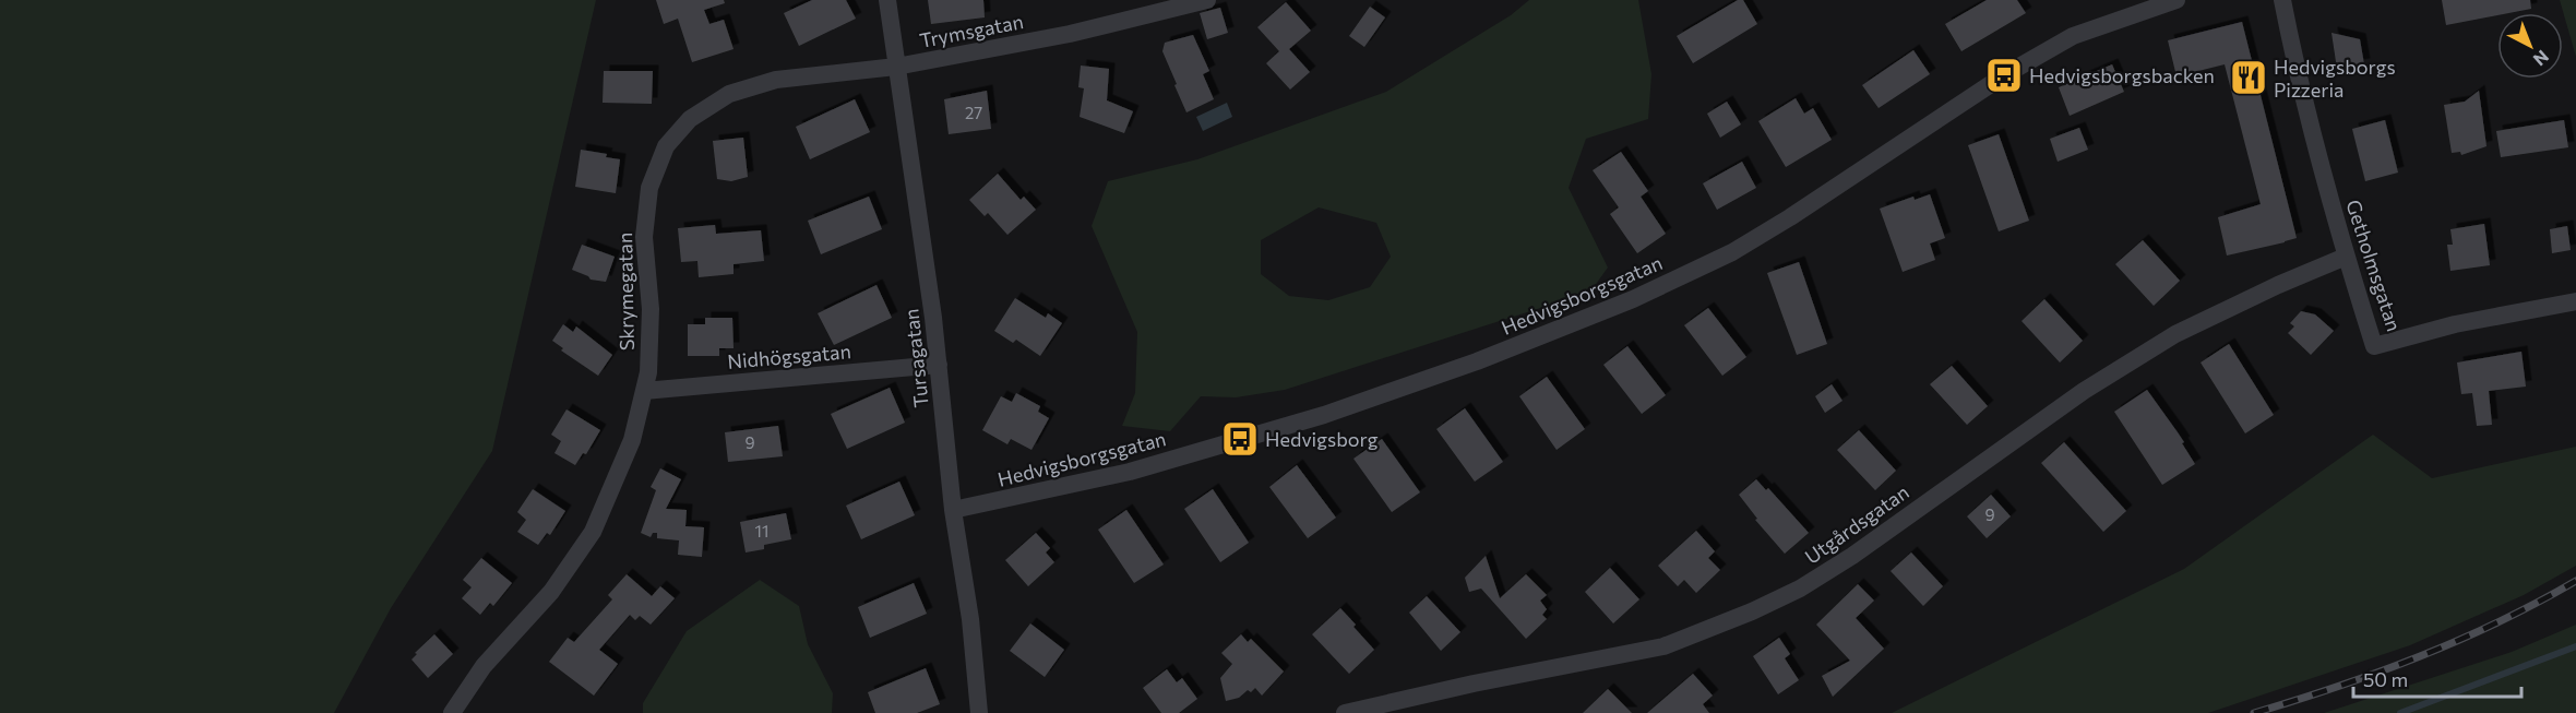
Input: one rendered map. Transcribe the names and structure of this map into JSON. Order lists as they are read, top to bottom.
{
  "streets": {
    "street": [
      "Trymsgatan",
      "Getholmsgatan",
      "Skrymegatan",
      "Hedvigsborgsgatan",
      "Nidhögsgatan",
      "Tursagatan",
      "Utgårdsgatan"
    ]
  },
  "crossings": [
    ["Trymsgatan", "Skrymegatan"],
    ["Trymsgatan", "Tursagatan"],
    ["Getholmsgatan", "Utgårdsgatan"],
    ["Skrymegatan", "Nidhögsgatan"],
    ["Skrymegatan", "Tursagatan"],
    ["Hedvigsborgsgatan", "Tursagatan"],
    ["Nidhögsgatan", "Tursagatan"]
  ],
  "places": {
    "bus stop": ["Hedvigsborgsbacken", "Hedvigsborg"],
    "restaurant": ["Hedvigsborgs Pizzeria"]
  },
  "house_numbers": [
    "27",
    "9",
    "9",
    "11"
  ],
  "scale_bar": "50 m",
  "north": "bottom right"
}
